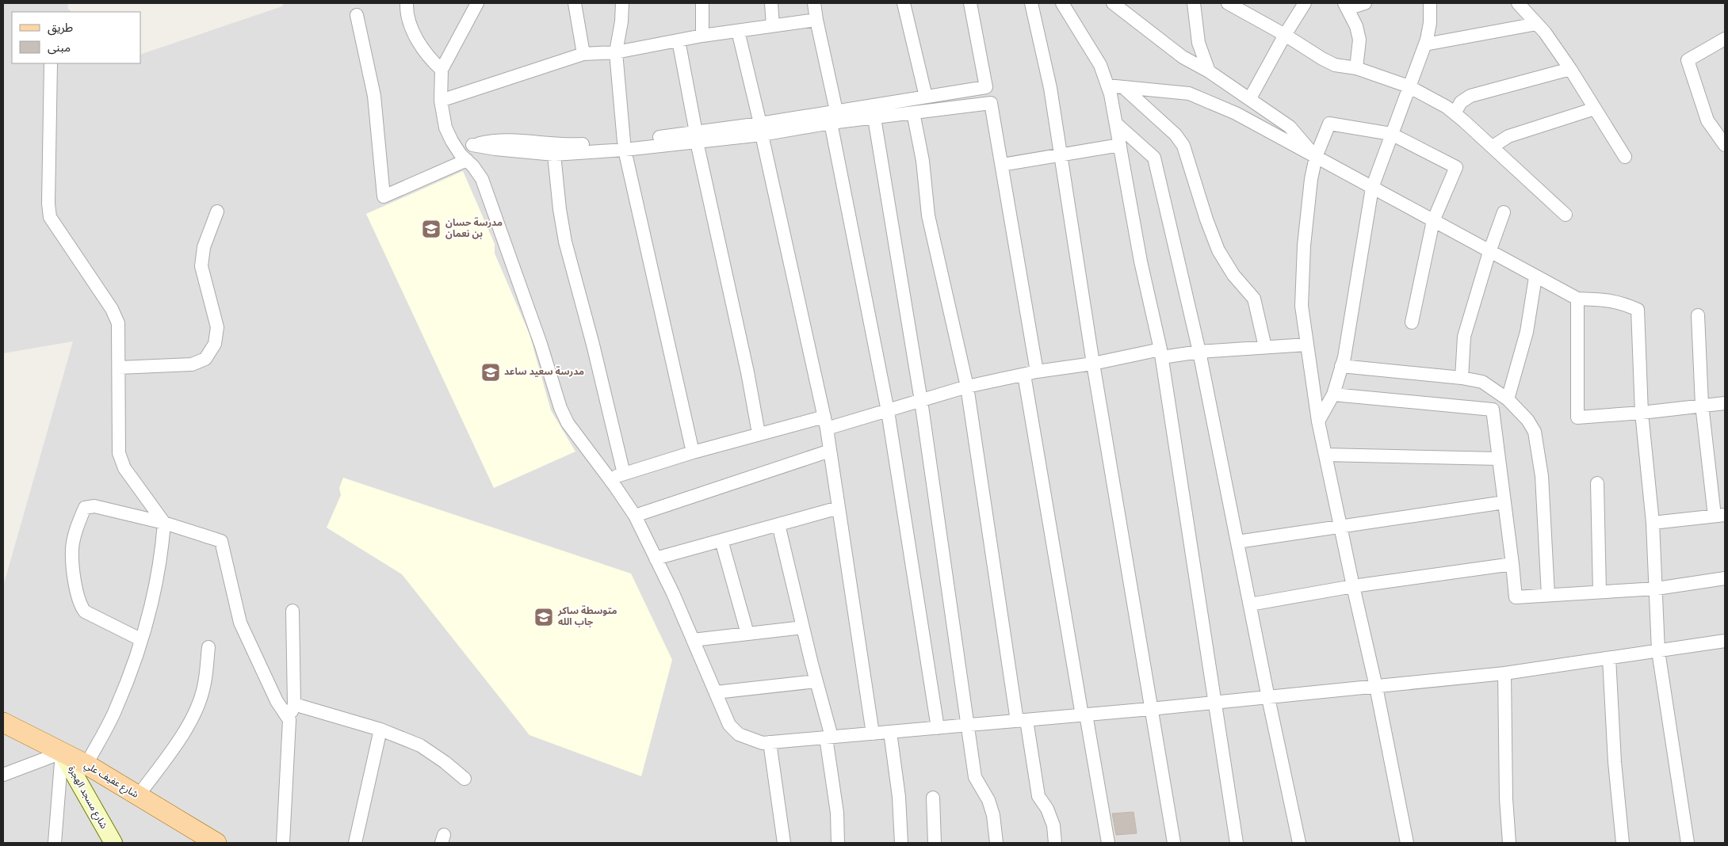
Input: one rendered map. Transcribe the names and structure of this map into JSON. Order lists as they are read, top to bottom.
{
  "streets": {
    "main road": ["شارع عفيف علي"],
    "street": ["شارع مسجد الهجرة"]
  },
  "crossings": [
    ["شارع عفيف علي", "شارع مسجد الهجرة"]
  ],
  "places": {
    "school or university": ["مدرسة حسان بن نعمان", "مدرسة سعيد ساعد", "متوسطة ساكر جاب الله"]
  },
  "legend": ["طريق", "مبنى"]
}
